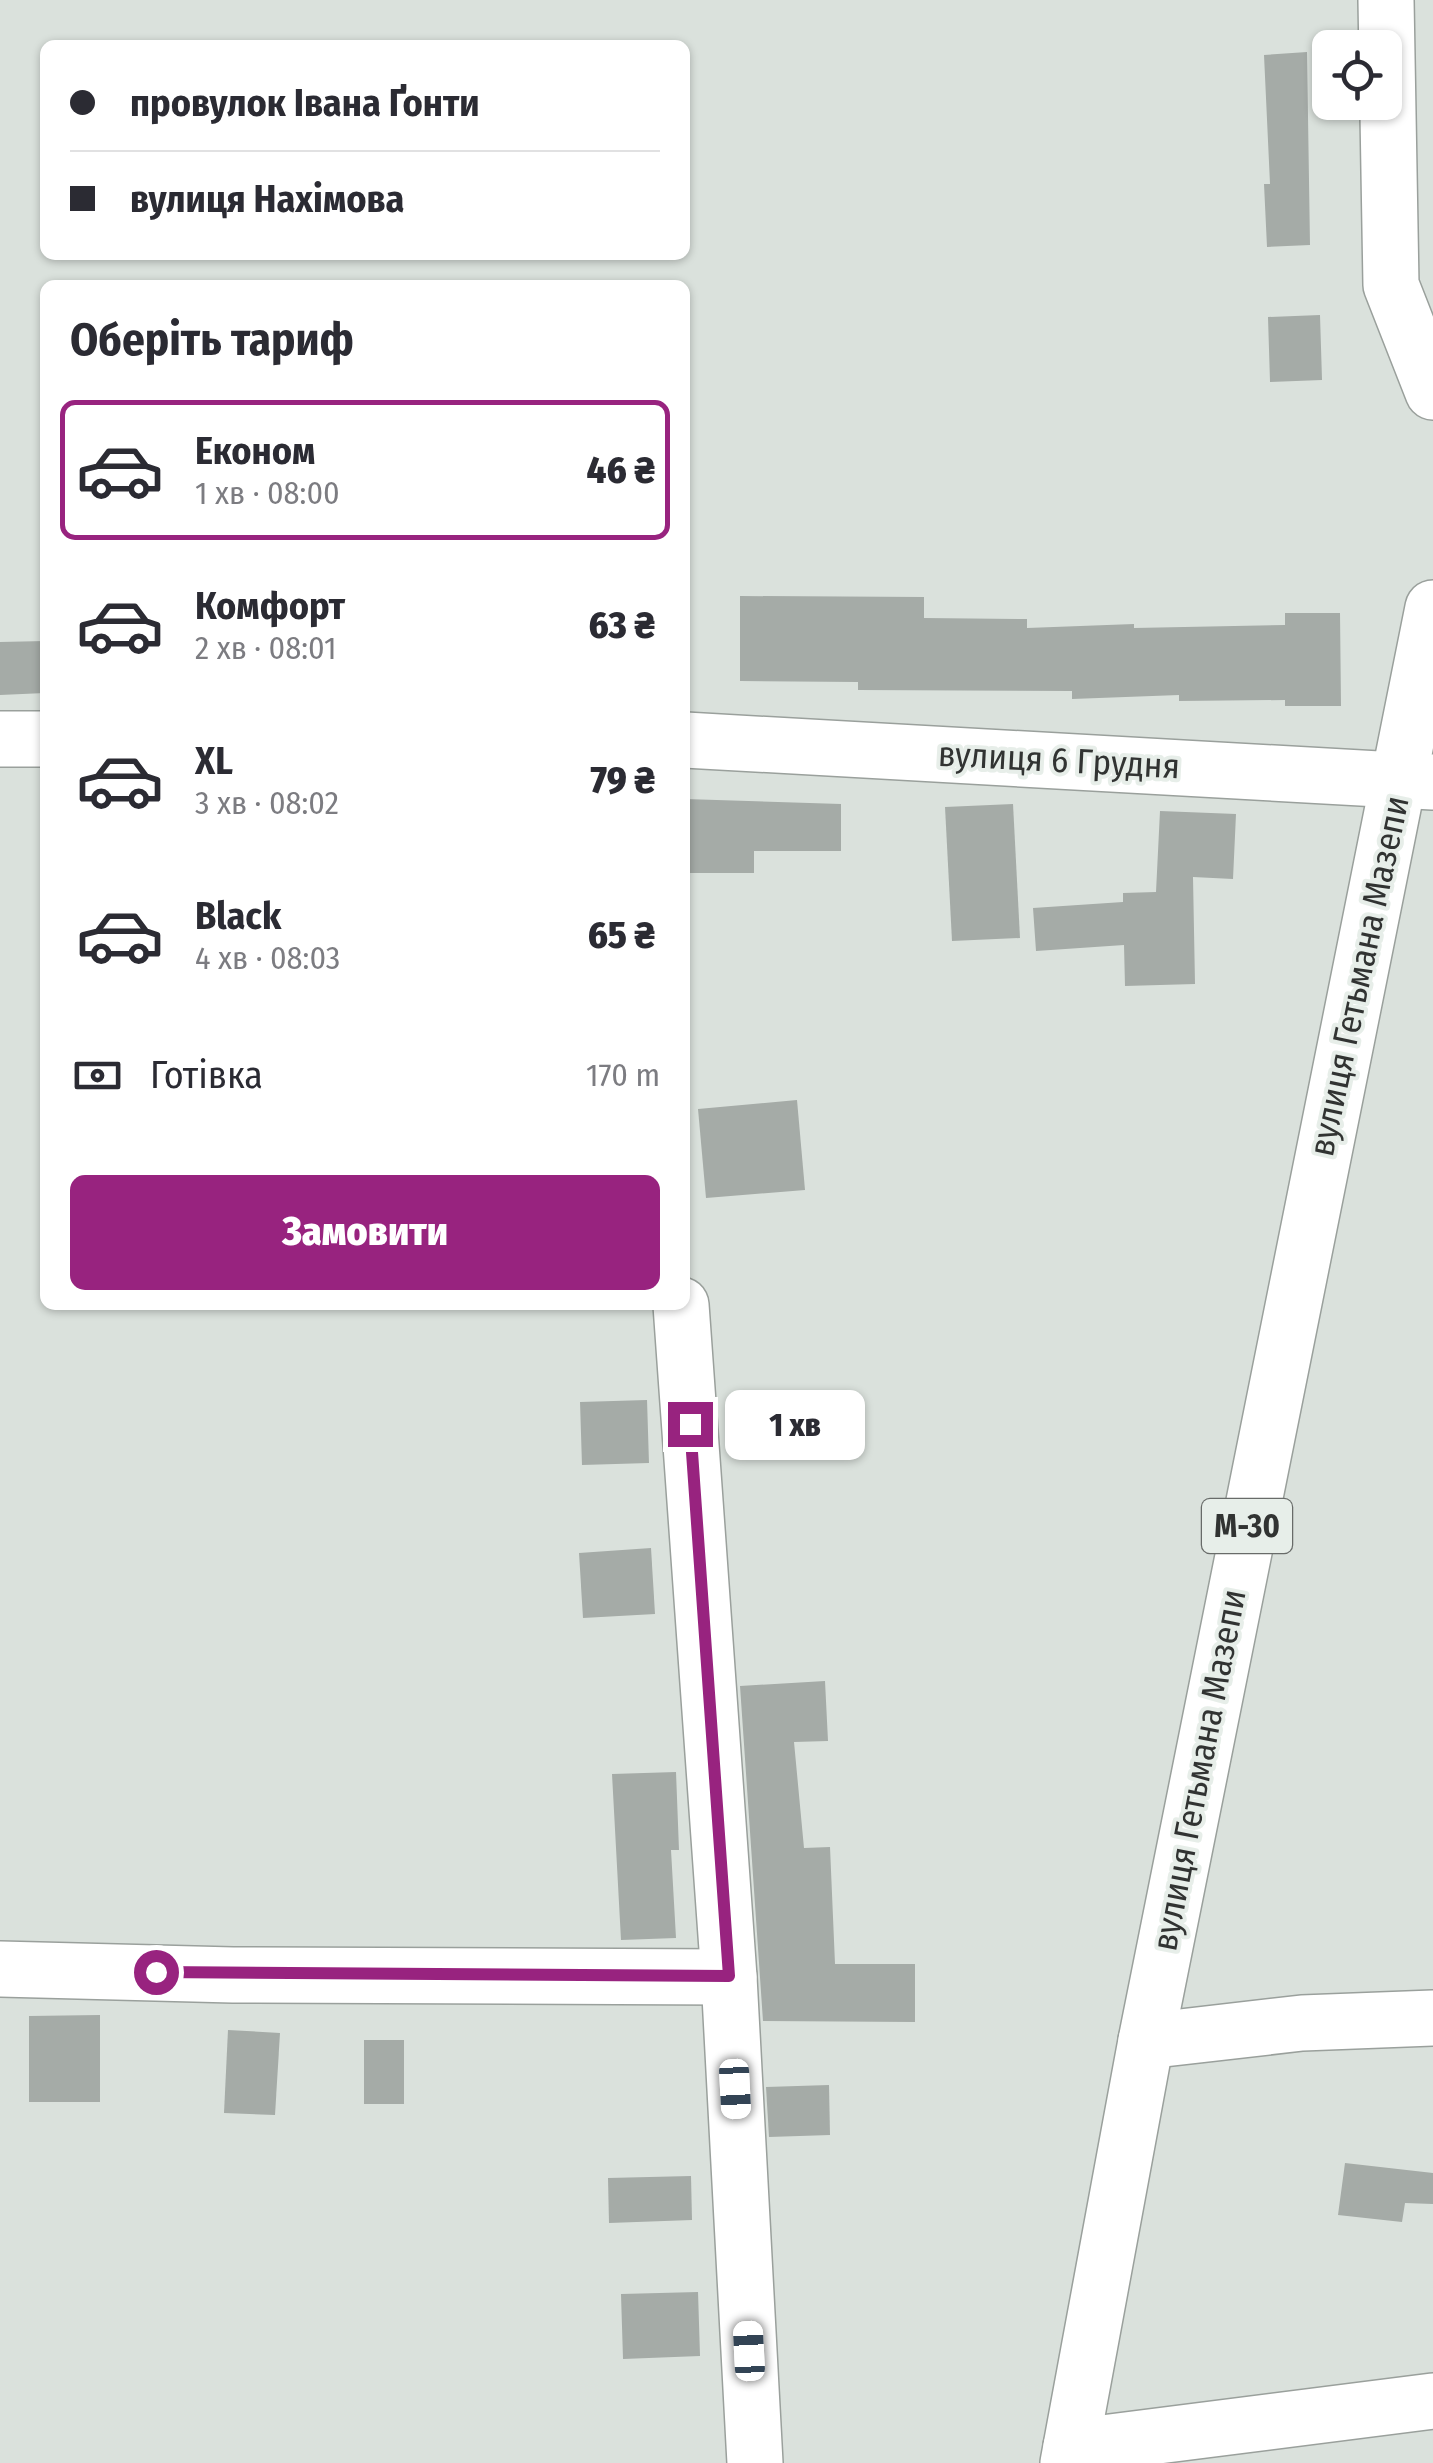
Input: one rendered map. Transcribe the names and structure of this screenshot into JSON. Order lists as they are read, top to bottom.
{
  "streets": {
    "main road": ["вулиця 6 Грудня", "вулиця Гетьмана Мазепи", "М-30"]
  },
  "crossings": [
    ["вулиця 6 Грудня", "вулиця Гетьмана Мазепи"]
  ],
  "page": {
    "banner": ["провулок Івана Ґонти", "вулиця Нахімова"],
    "heading": "Оберіть тариф",
    "list": [
      {
        "name": "Економ",
        "note": "1 хв · 08:00",
        "value": "46 ₴"
      },
      {
        "name": "Комфорт",
        "note": "2 хв · 08:01",
        "value": "63 ₴"
      },
      {
        "name": "XL",
        "note": "3 хв · 08:02",
        "value": "79 ₴"
      },
      {
        "name": "Black",
        "note": "4 хв · 08:03",
        "value": "65 ₴"
      }
    ],
    "pay": ["Готівка", "170 m"],
    "buttons": "Замовити",
    "bubble": "1 хв"
  }
}
